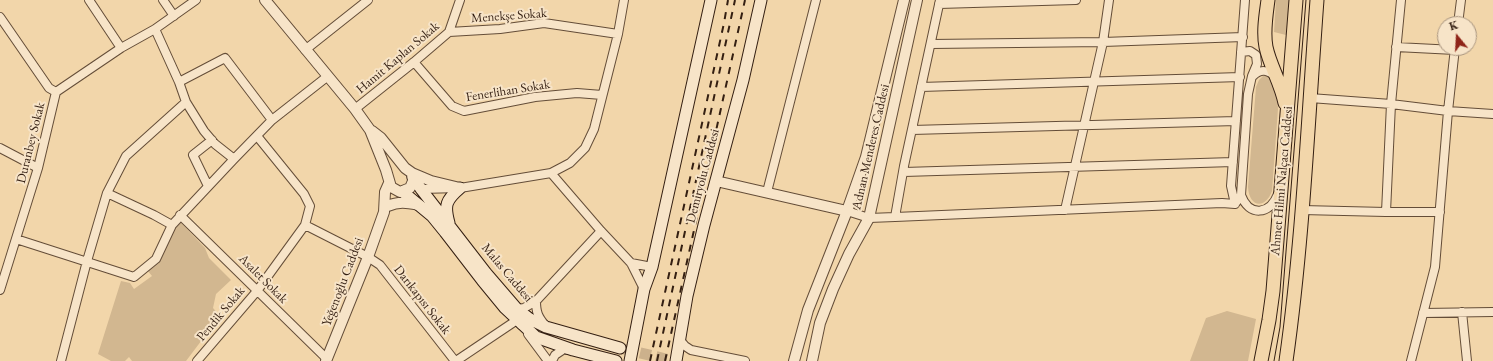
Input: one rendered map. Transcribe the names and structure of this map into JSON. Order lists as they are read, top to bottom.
{
  "streets": {
    "main road": ["Demiryolu Caddesi", "Ahmet Hilmi Nalçacı Caddesi", "Malas Caddesi"],
    "street": [
      "Menekşe Sokak",
      "Hamit Kaplan Sokak",
      "Fenerlihan Sokak",
      "Duranbey Sokak",
      "Adnan Menderes Caddesi",
      "Asalet Sokak",
      "Yeğenoğlu Caddesi",
      "Darıkapısı Sokak",
      "Pendik Sokak"
    ]
  },
  "crossings": [
    ["Menekşe Sokak", "Hamit Kaplan Sokak"],
    ["Hamit Kaplan Sokak", "Fenerlihan Sokak"],
    ["Asalet Sokak", "Yeğenoğlu Caddesi"],
    ["Asalet Sokak", "Pendik Sokak"],
    ["Yeğenoğlu Caddesi", "Darıkapısı Sokak"],
    ["Darıkapısı Sokak", "Pendik Sokak"]
  ],
  "north": "top"
}
